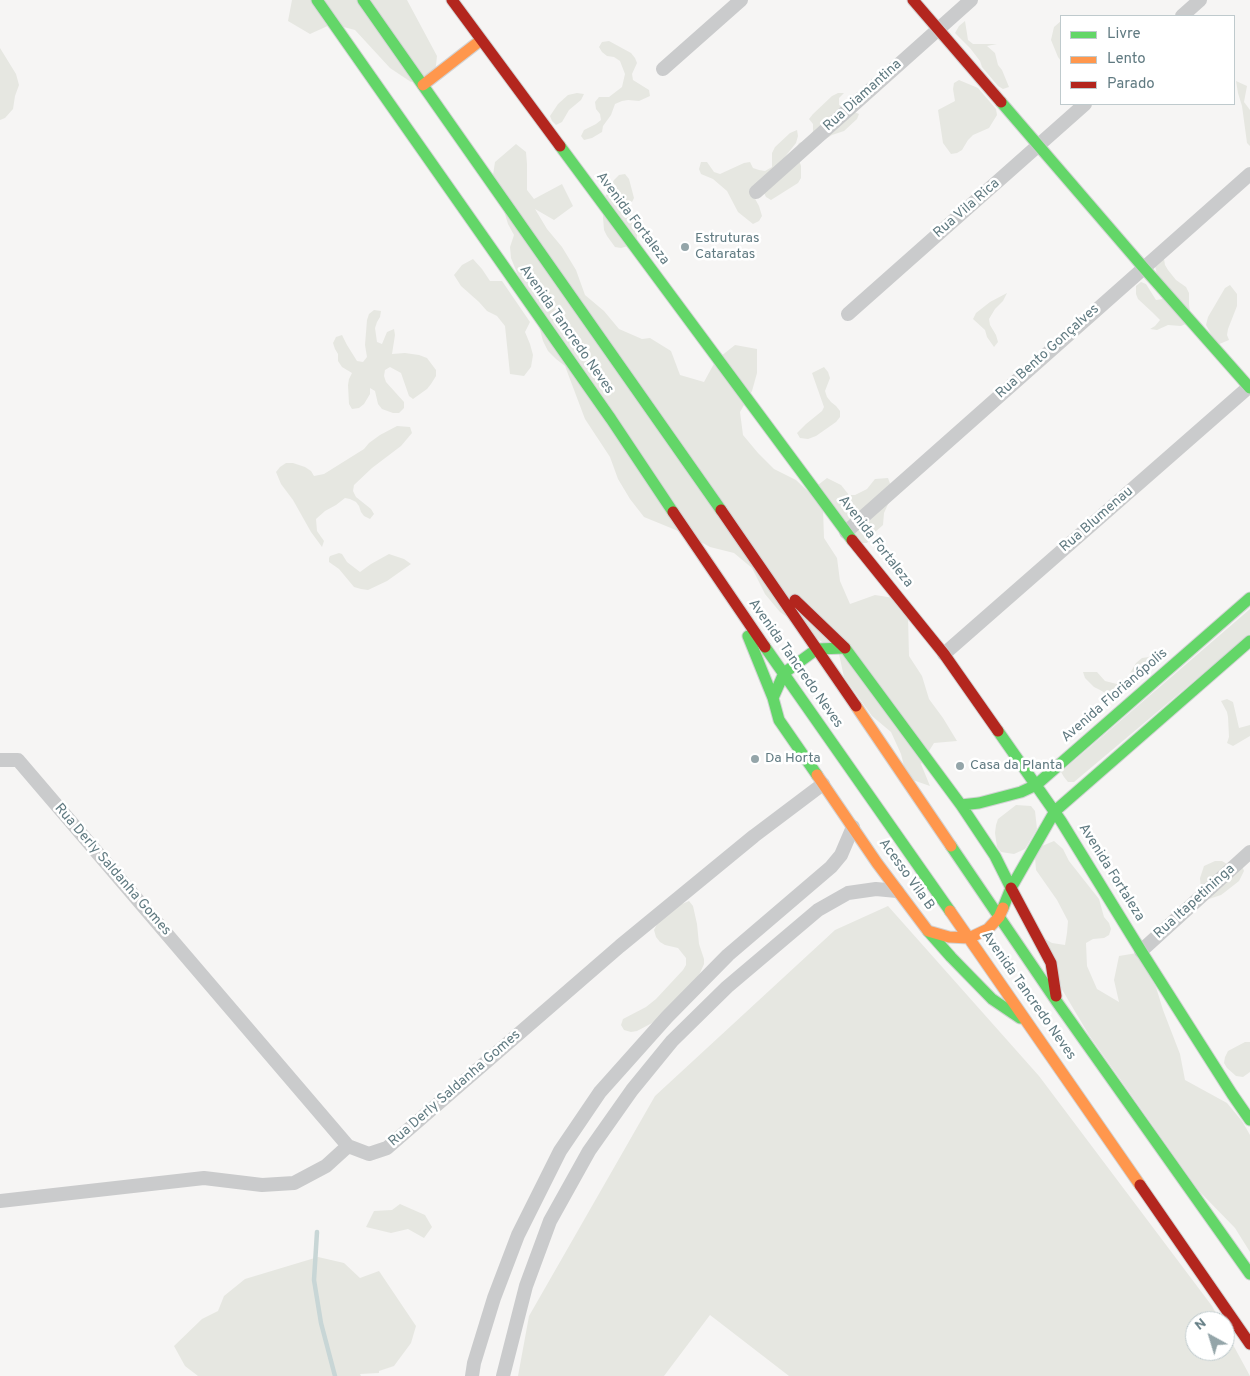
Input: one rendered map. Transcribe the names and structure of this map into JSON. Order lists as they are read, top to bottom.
{
  "streets": {
    "main road": [
      "Avenida Fortaleza",
      "Avenida Tancredo Neves",
      "Avenida Florianópolis",
      "Acesso Vila B"
    ],
    "street": [
      "Rua Diamantina",
      "Rua Vila Rica",
      "Rua Bento Gonçalves",
      "Rua Blumenau",
      "Rua Derly Saldanha Gomes",
      "Rua Itapetininga"
    ]
  },
  "crossings": [
    ["Avenida Fortaleza", "Rua Bento Gonçalves"],
    ["Avenida Fortaleza", "Rua Blumenau"],
    ["Avenida Fortaleza", "Avenida Florianópolis"],
    ["Avenida Fortaleza", "Rua Itapetininga"],
    ["Avenida Tancredo Neves", "Acesso Vila B"],
    ["Rua Derly Saldanha Gomes", "Acesso Vila B"]
  ],
  "places": ["Estruturas Cataratas", "Da Horta", "Casa da Planta"],
  "legend": ["Livre", "Lento", "Parado"],
  "north": "top left"
}
